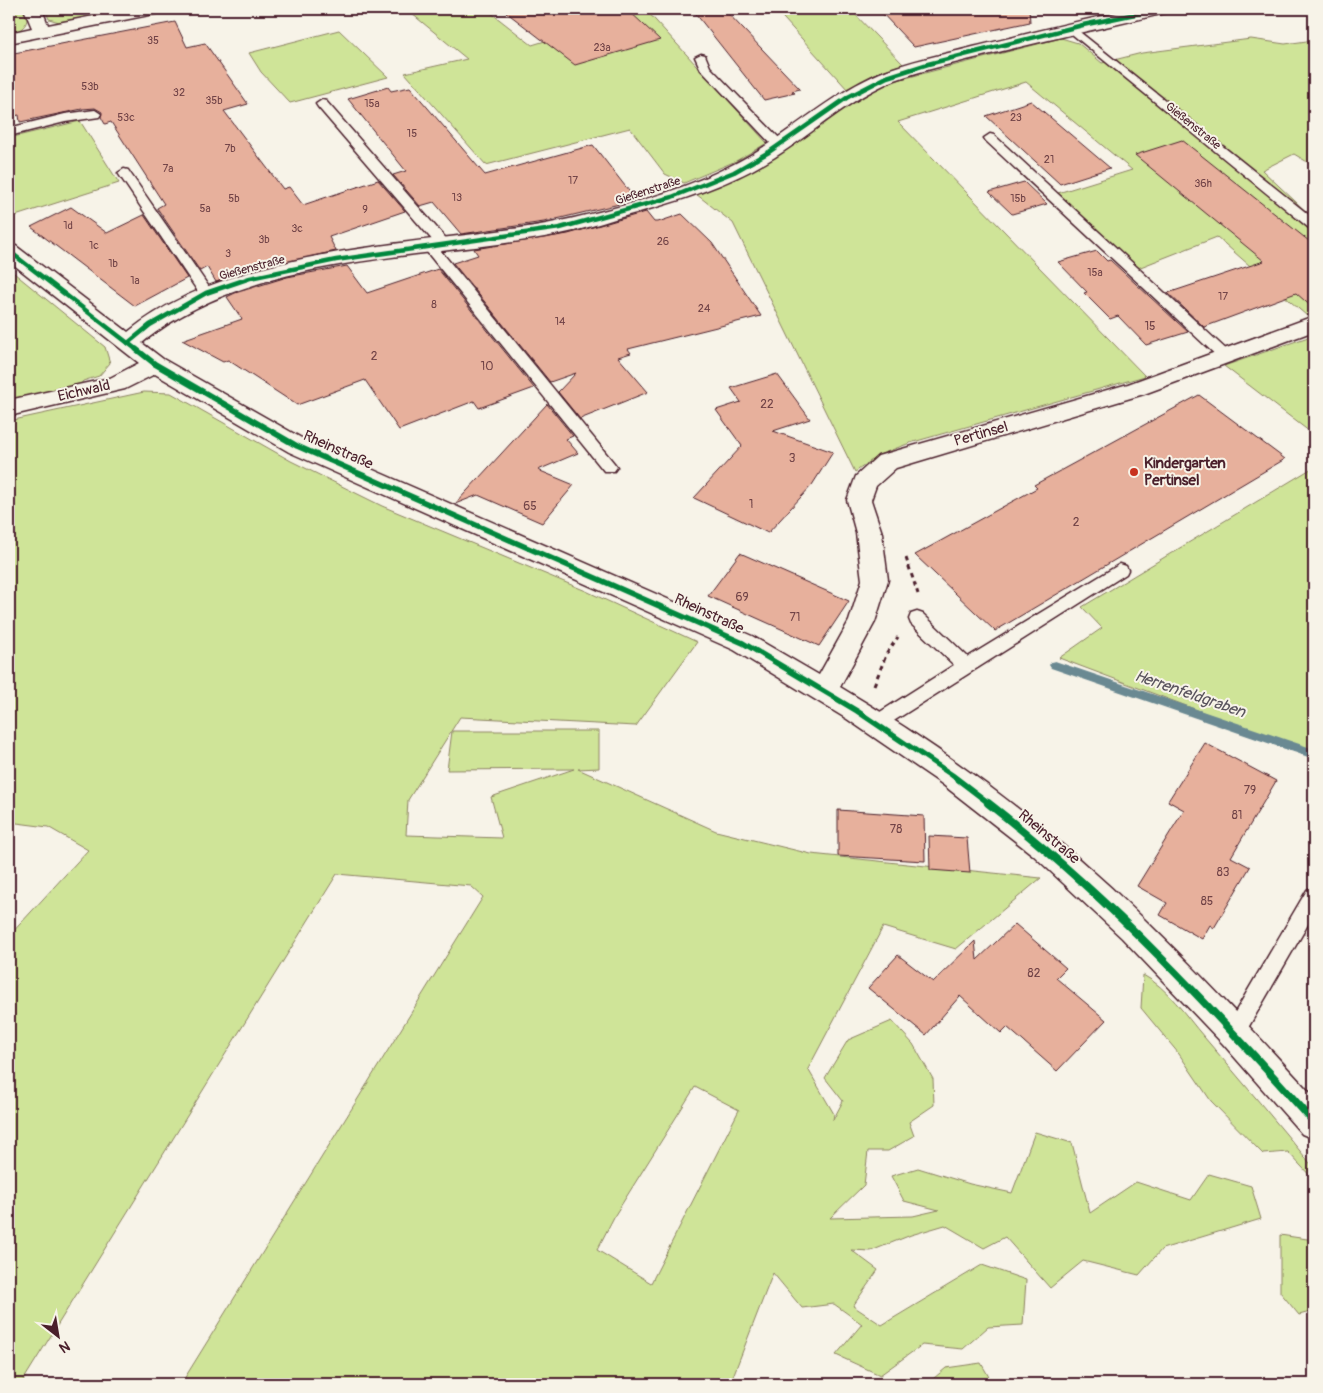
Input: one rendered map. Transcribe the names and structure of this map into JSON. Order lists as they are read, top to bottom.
{
  "streets": {
    "street": [
      "Gießenstraße",
      "Eichwald",
      "Pertinsel",
      "Rheinstraße"
    ]
  },
  "crossings": [
    ["Gießenstraße", "Rheinstraße"],
    ["Eichwald", "Rheinstraße"],
    ["Pertinsel", "Rheinstraße"]
  ],
  "water": ["Herrenfeldgraben"],
  "places": ["Kindergarten Pertinsel"],
  "house_numbers": [
    "35",
    "23a",
    "53b",
    "32",
    "35b",
    "15a",
    "53c",
    "23",
    "15",
    "7b",
    "21",
    "7a",
    "17",
    "36h",
    "13",
    "5b",
    "15b",
    "5a",
    "9",
    "1d",
    "3c",
    "3b",
    "26",
    "1c",
    "3",
    "1b",
    "15a",
    "1a",
    "17",
    "8",
    "24",
    "14",
    "15",
    "2",
    "10",
    "22",
    "3",
    "1",
    "65",
    "2",
    "69",
    "71",
    "79",
    "81",
    "78",
    "83",
    "85",
    "82"
  ],
  "north": "bottom right"
}
